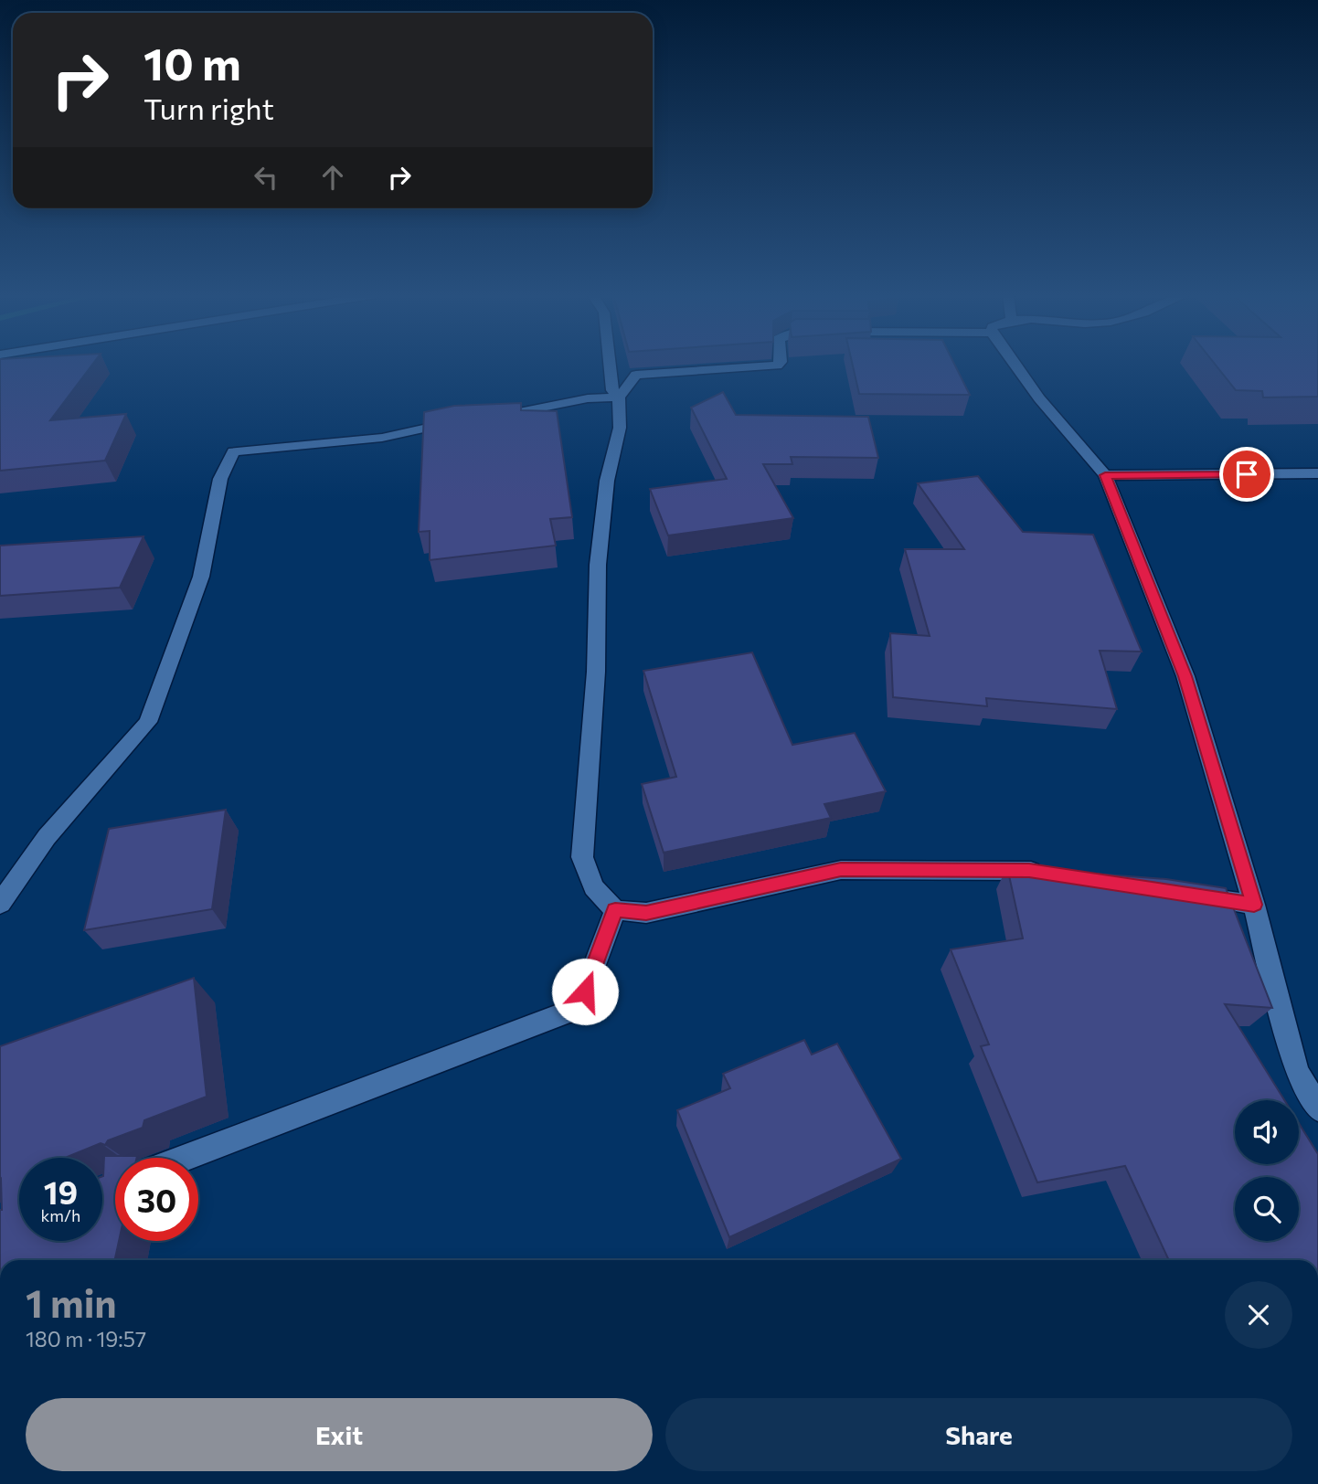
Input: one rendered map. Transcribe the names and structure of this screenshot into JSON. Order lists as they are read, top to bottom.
{
  "page": {
    "turn": ["10 m", "Turn right"],
    "speed": "19 km/h",
    "limit": "30",
    "heading": ["1 min", "180 m · 19:57"],
    "buttons": ["Exit", "Share"]
  }
}
